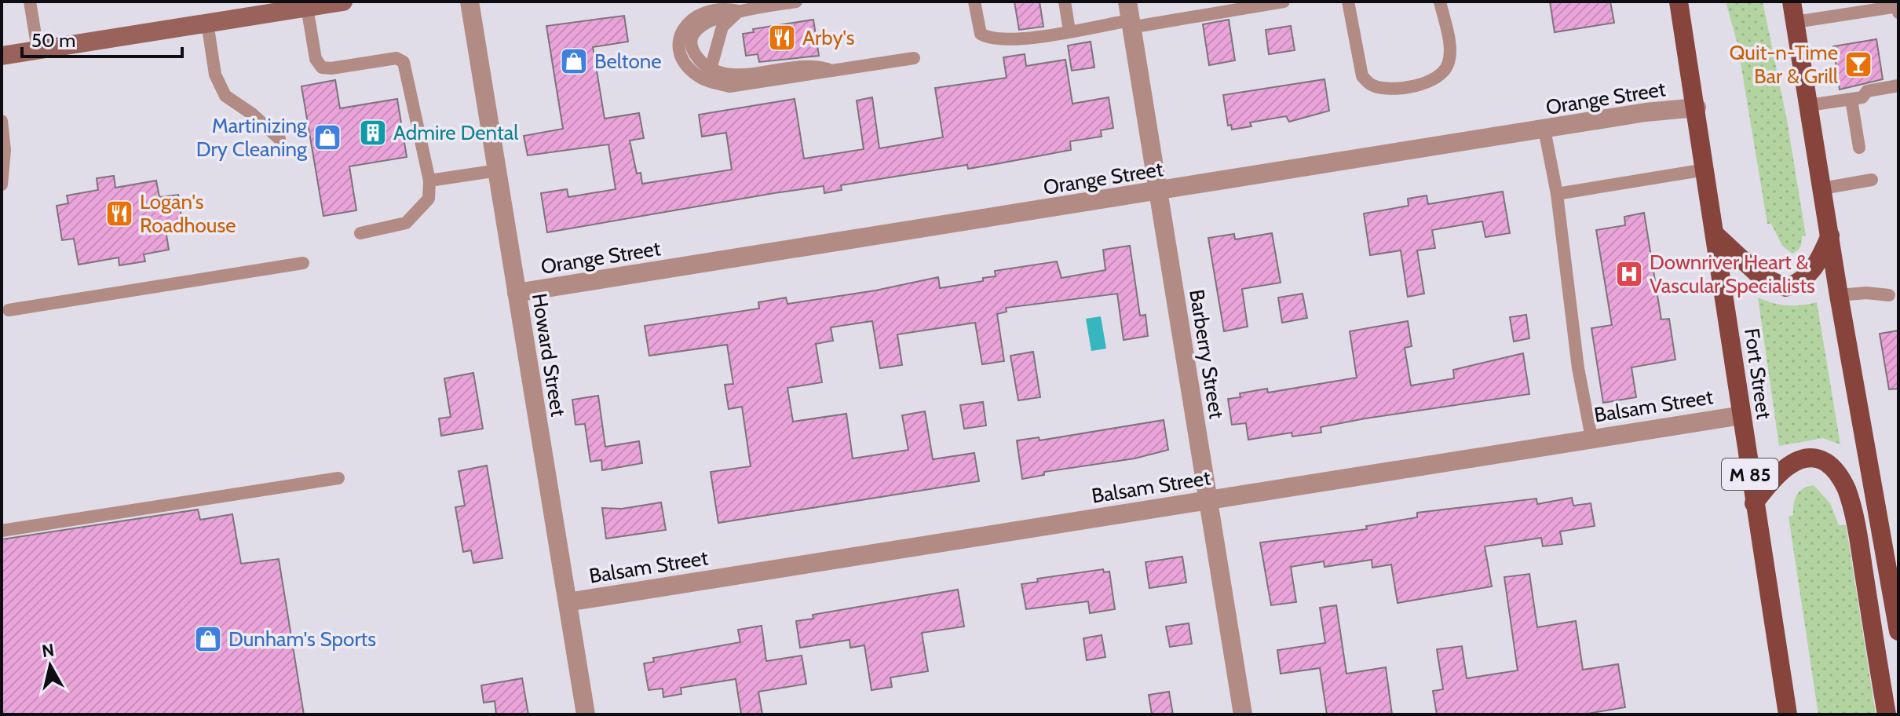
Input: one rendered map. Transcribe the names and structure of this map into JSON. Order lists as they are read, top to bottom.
{
  "streets": {
    "main road": ["Fort Street", "M 85"],
    "street": [
      "Orange Street",
      "Barberry Street",
      "Howard Street",
      "Balsam Street"
    ]
  },
  "crossings": [
    ["Orange Street", "Barberry Street"],
    ["Orange Street", "Howard Street"],
    ["Orange Street", "Fort Street"],
    ["Barberry Street", "Balsam Street"],
    ["Howard Street", "Balsam Street"],
    ["Fort Street", "Balsam Street"]
  ],
  "places": {
    "restaurant": ["Arby's", "Logan's Roadhouse"],
    "shop": ["Beltone", "Martinizing Dry Cleaning", "Dunham's Sports"],
    "bar": ["Quit-n-Time Bar & Grill"],
    "building": ["Admire Dental"],
    "hospital": ["Downriver Heart & Vascular Specialists"]
  },
  "scale_bar": "50 m",
  "north": "top"
}
